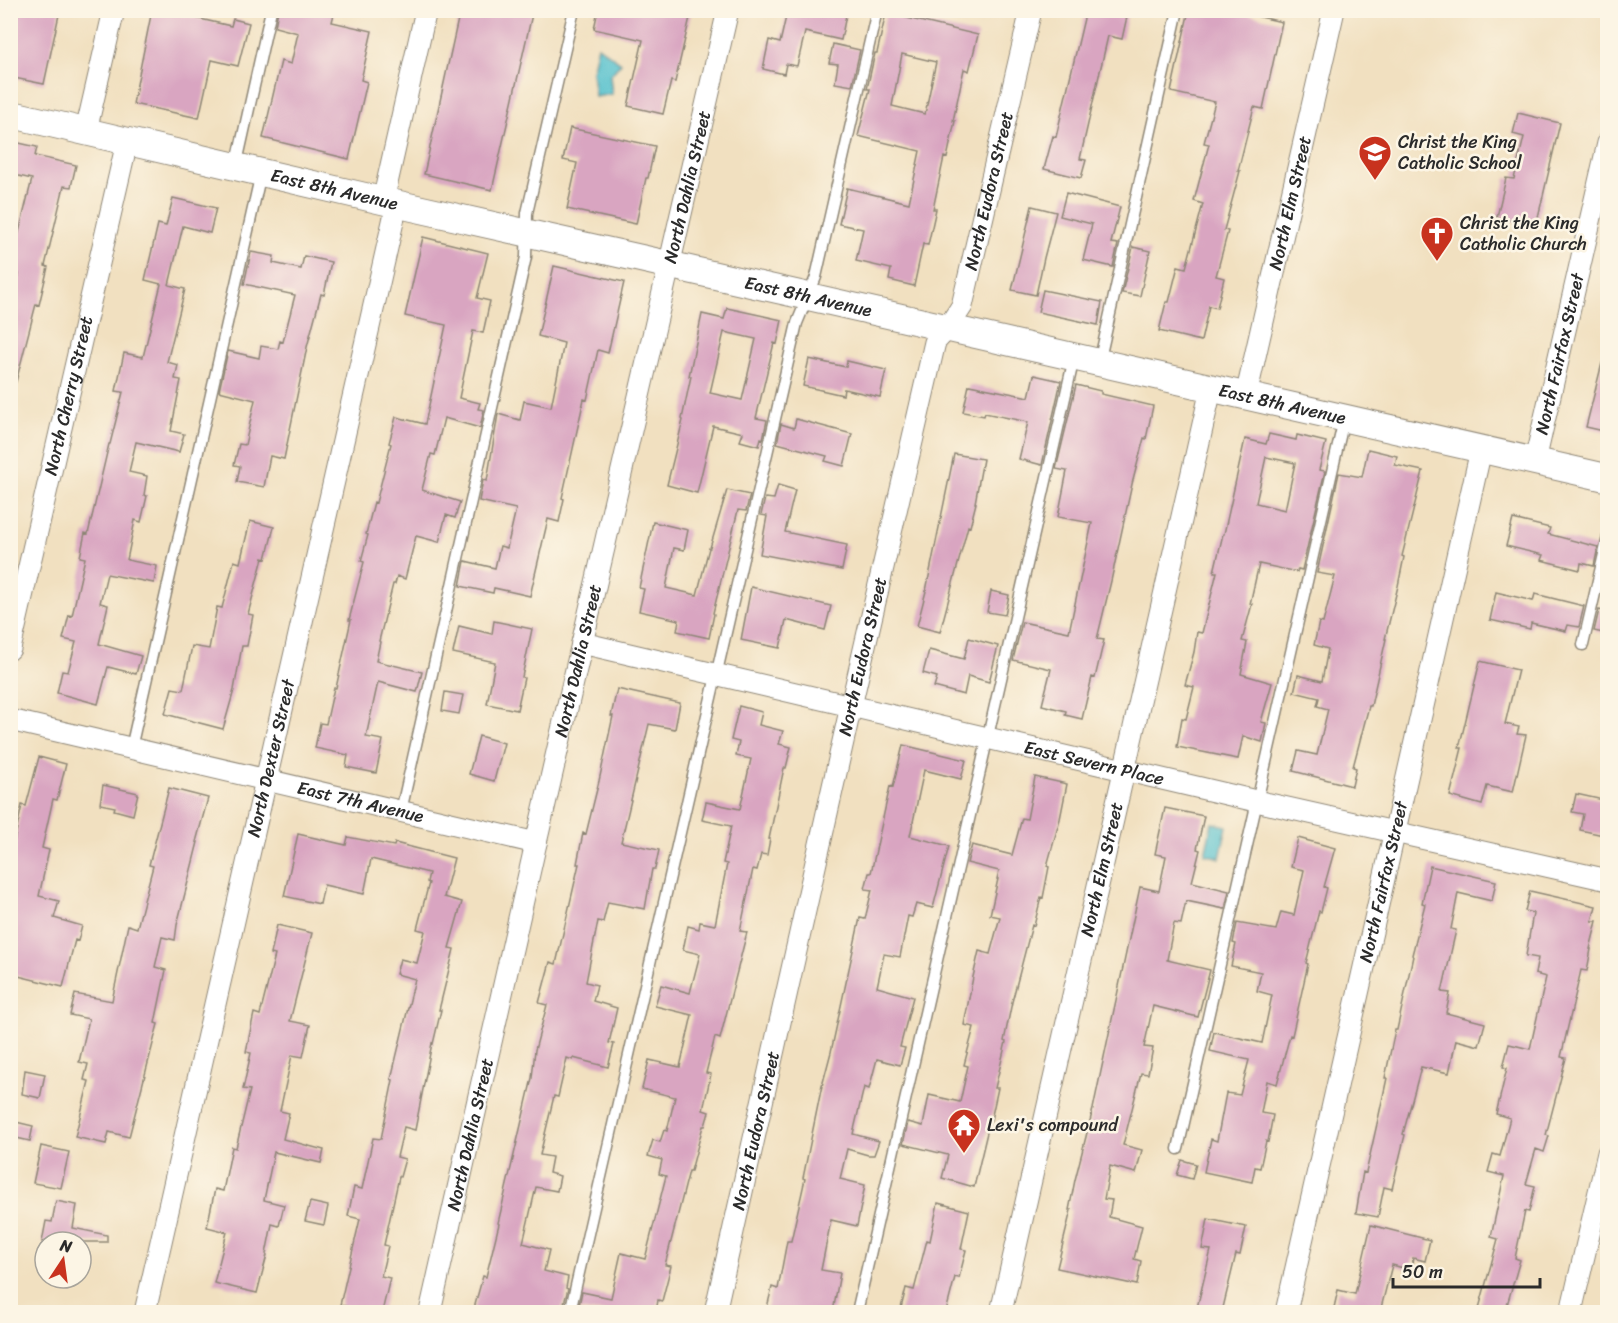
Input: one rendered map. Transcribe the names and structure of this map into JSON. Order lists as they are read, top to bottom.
{
  "streets": {
    "street": [
      "North Dahlia Street",
      "East 8th Avenue",
      "North Eudora Street",
      "North Elm Street",
      "North Fairfax Street",
      "North Cherry Street",
      "North Dexter Street",
      "East Severn Place",
      "East 7th Avenue"
    ]
  },
  "crossings": [
    ["North Dahlia Street", "East 8th Avenue"],
    ["North Dahlia Street", "East Severn Place"],
    ["North Dahlia Street", "East 7th Avenue"],
    ["East 8th Avenue", "North Eudora Street"],
    ["East 8th Avenue", "North Elm Street"],
    ["East 8th Avenue", "North Fairfax Street"],
    ["East 8th Avenue", "North Cherry Street"],
    ["East 8th Avenue", "North Dexter Street"],
    ["North Eudora Street", "East Severn Place"],
    ["North Elm Street", "East Severn Place"],
    ["North Fairfax Street", "East Severn Place"],
    ["North Dexter Street", "East 7th Avenue"]
  ],
  "places": {
    "school or university": ["Christ the King Catholic School"],
    "church": ["Christ the King Catholic Church"],
    "temple": ["Lexi's compound"]
  },
  "scale_bar": "50 m",
  "north": "top"
}
